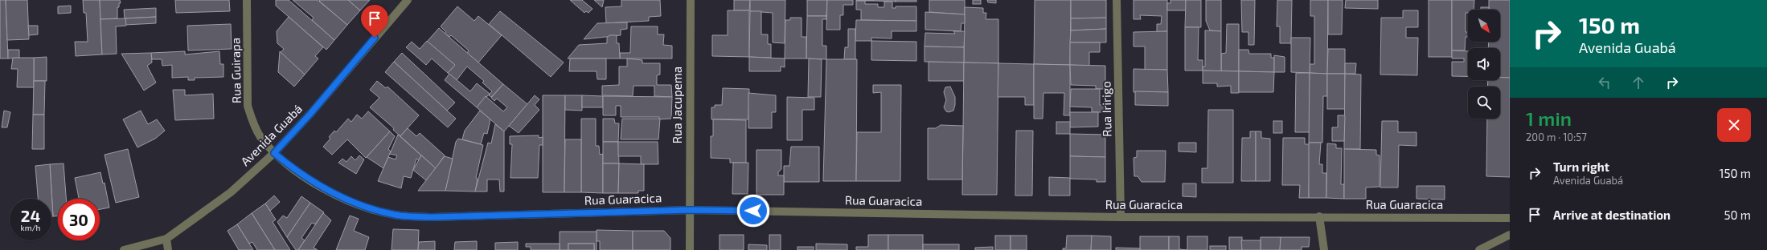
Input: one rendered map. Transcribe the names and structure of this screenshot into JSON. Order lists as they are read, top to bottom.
{
  "streets": {
    "street": [
      "Rua Guirapa",
      "Rua Jacupema",
      "Rua Iririgo",
      "Avenida Guabá",
      "Rua Guaracica"
    ]
  },
  "crossings": [
    ["Rua Guirapa", "Avenida Guabá"],
    ["Rua Guirapa", "Rua Guaracica"],
    ["Rua Jacupema", "Rua Guaracica"],
    ["Rua Iririgo", "Rua Guaracica"],
    ["Avenida Guabá", "Rua Guaracica"]
  ],
  "north": "bottom right",
  "page": {
    "turn": ["150 m", "Avenida Guabá"],
    "heading": ["1 min", "200 m · 10:57"],
    "list": [
      {
        "name": "Turn right",
        "note": "Avenida Guabá",
        "value": "150 m"
      },
      {
        "name": "Arrive at destination",
        "value": "50 m"
      }
    ],
    "speed": "24 km/h",
    "limit": "30"
  }
}
